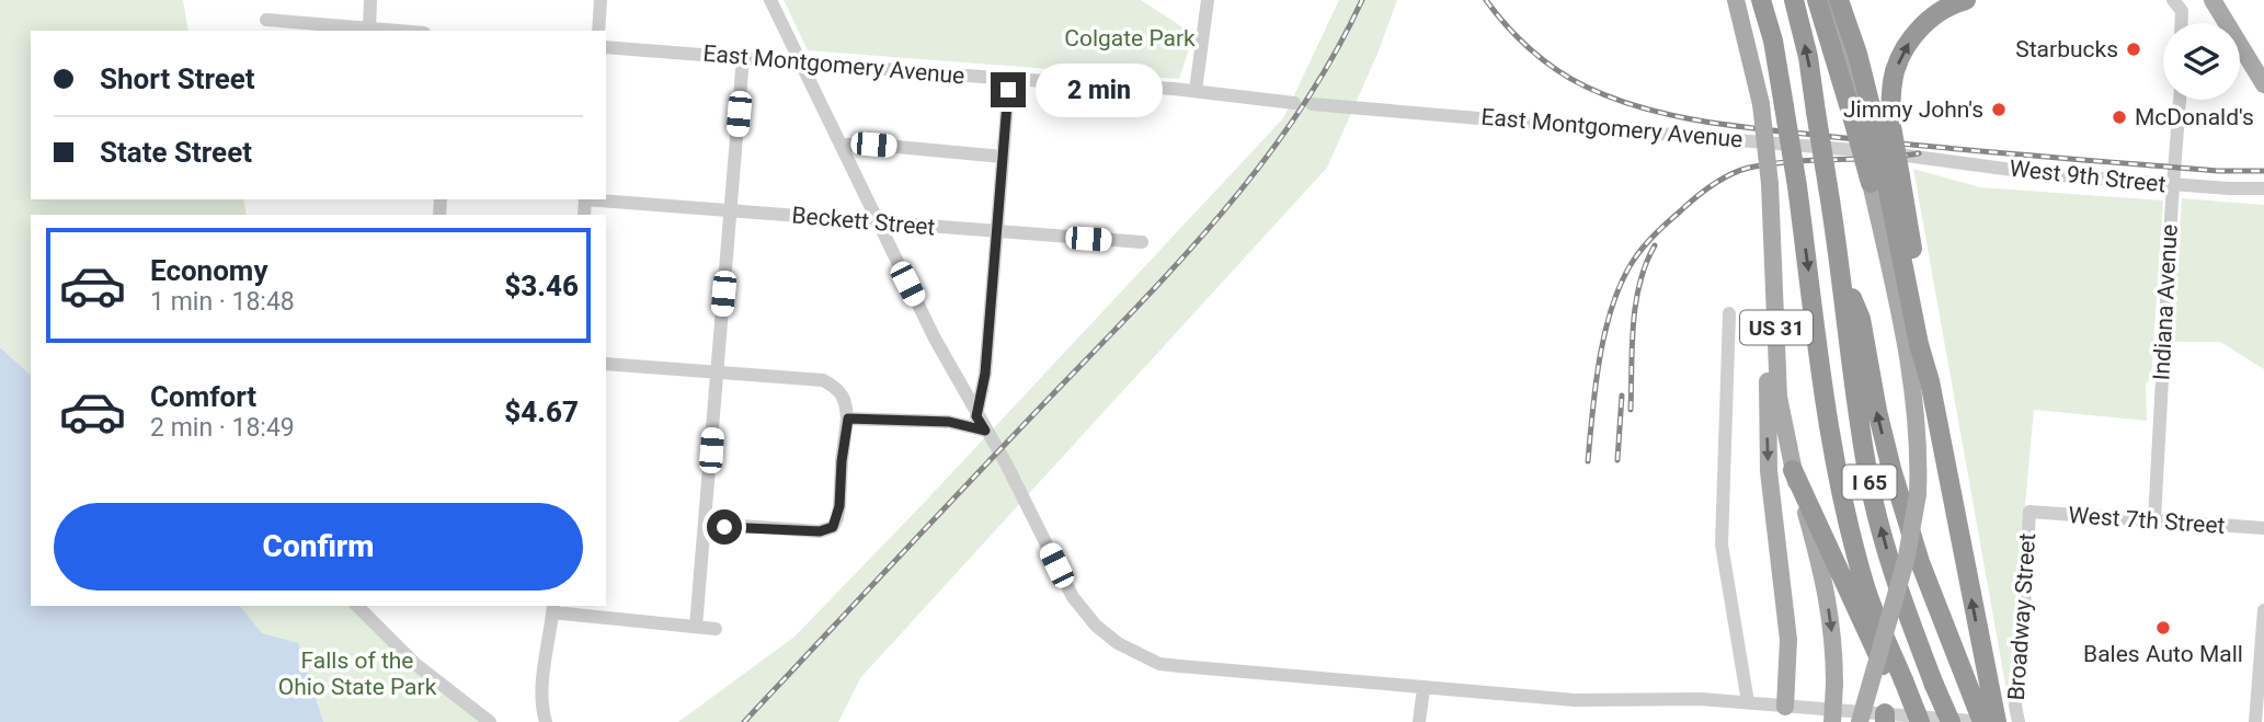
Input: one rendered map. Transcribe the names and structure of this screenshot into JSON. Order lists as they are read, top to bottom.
{
  "streets": {
    "highway": ["I 65"],
    "main road": ["US 31"],
    "street": [
      "East Montgomery Avenue",
      "West 9th Street",
      "Beckett Street",
      "Indiana Avenue",
      "West 7th Street",
      "Broadway Street"
    ]
  },
  "crossings": [
    ["East Montgomery Avenue", "West 9th Street"],
    ["West 9th Street", "Indiana Avenue"],
    ["Indiana Avenue", "West 7th Street"],
    ["West 7th Street", "Broadway Street"]
  ],
  "parks": ["Colgate Park", "Falls of the Ohio State Park"],
  "places": [
    "Starbucks",
    "Jimmy John's",
    "McDonald's",
    "Bales Auto Mall"
  ],
  "page": {
    "banner": ["Short Street", "State Street"],
    "bubble": "2 min",
    "list": [
      {
        "name": "Economy",
        "note": "1 min · 18:48",
        "value": "$3.46"
      },
      {
        "name": "Comfort",
        "note": "2 min · 18:49",
        "value": "$4.67"
      }
    ],
    "buttons": "Confirm"
  }
}
